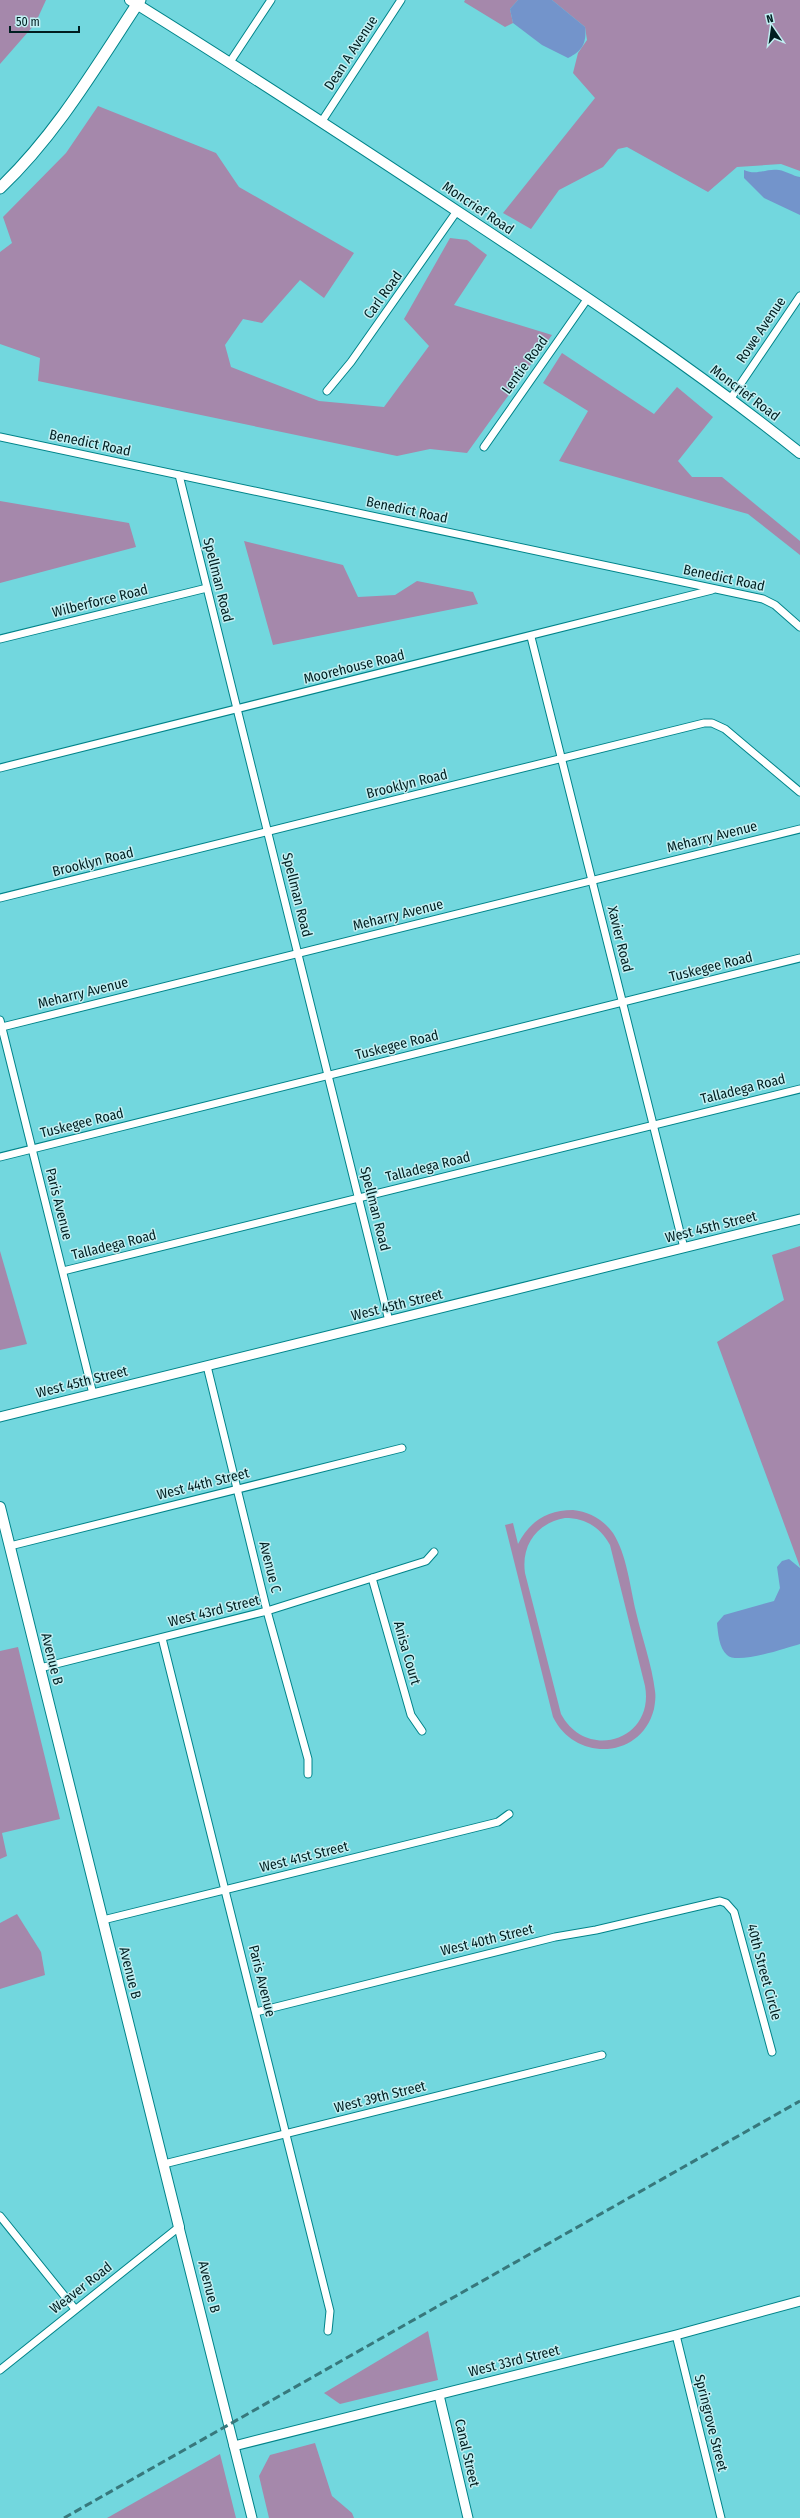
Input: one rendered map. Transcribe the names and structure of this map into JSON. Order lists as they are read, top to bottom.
{
  "streets": {
    "main road": ["Moncrief Road", "Avenue B"],
    "street": [
      "Dean A Avenue",
      "Carl Road",
      "Rowe Avenue",
      "Lentie Road",
      "Benedict Road",
      "Spellman Road",
      "Wilberforce Road",
      "Moorehouse Road",
      "Brooklyn Road",
      "Meharry Avenue",
      "Xavier Road",
      "Tuskegee Road",
      "Talladega Road",
      "Paris Avenue",
      "West 45th Street",
      "West 44th Street",
      "Avenue C",
      "West 43rd Street",
      "Anisa Court",
      "West 41st Street",
      "West 40th Street",
      "40th Street Circle",
      "West 39th Street",
      "Weaver Road",
      "West 33rd Street",
      "Springrove Street",
      "Canal Street"
    ]
  },
  "crossings": [
    ["Dean A Avenue", "Moncrief Road"],
    ["Moncrief Road", "Carl Road"],
    ["Moncrief Road", "Rowe Avenue"],
    ["Moncrief Road", "Lentie Road"],
    ["Benedict Road", "Spellman Road"],
    ["Benedict Road", "Moorehouse Road"],
    ["Spellman Road", "Wilberforce Road"],
    ["Spellman Road", "Moorehouse Road"],
    ["Spellman Road", "Brooklyn Road"],
    ["Spellman Road", "Meharry Avenue"],
    ["Spellman Road", "Tuskegee Road"],
    ["Spellman Road", "Talladega Road"],
    ["Spellman Road", "West 45th Street"],
    ["Moorehouse Road", "Xavier Road"],
    ["Brooklyn Road", "Xavier Road"],
    ["Meharry Avenue", "Xavier Road"],
    ["Meharry Avenue", "Paris Avenue"],
    ["Xavier Road", "Tuskegee Road"],
    ["Xavier Road", "Talladega Road"],
    ["Xavier Road", "West 45th Street"],
    ["Tuskegee Road", "Paris Avenue"],
    ["Talladega Road", "Paris Avenue"],
    ["Paris Avenue", "West 45th Street"],
    ["Paris Avenue", "West 43rd Street"],
    ["Paris Avenue", "West 41st Street"],
    ["Paris Avenue", "West 40th Street"],
    ["Paris Avenue", "West 39th Street"],
    ["West 45th Street", "Avenue C"],
    ["West 44th Street", "Avenue C"],
    ["West 44th Street", "Avenue B"],
    ["Avenue C", "West 43rd Street"],
    ["West 43rd Street", "Anisa Court"],
    ["West 43rd Street", "Avenue B"],
    ["Avenue B", "West 41st Street"],
    ["Avenue B", "West 39th Street"],
    ["Avenue B", "Weaver Road"],
    ["Avenue B", "West 33rd Street"],
    ["West 40th Street", "40th Street Circle"],
    ["West 33rd Street", "Springrove Street"],
    ["West 33rd Street", "Canal Street"]
  ],
  "scale_bar": "50 m",
  "north": "top"
}
